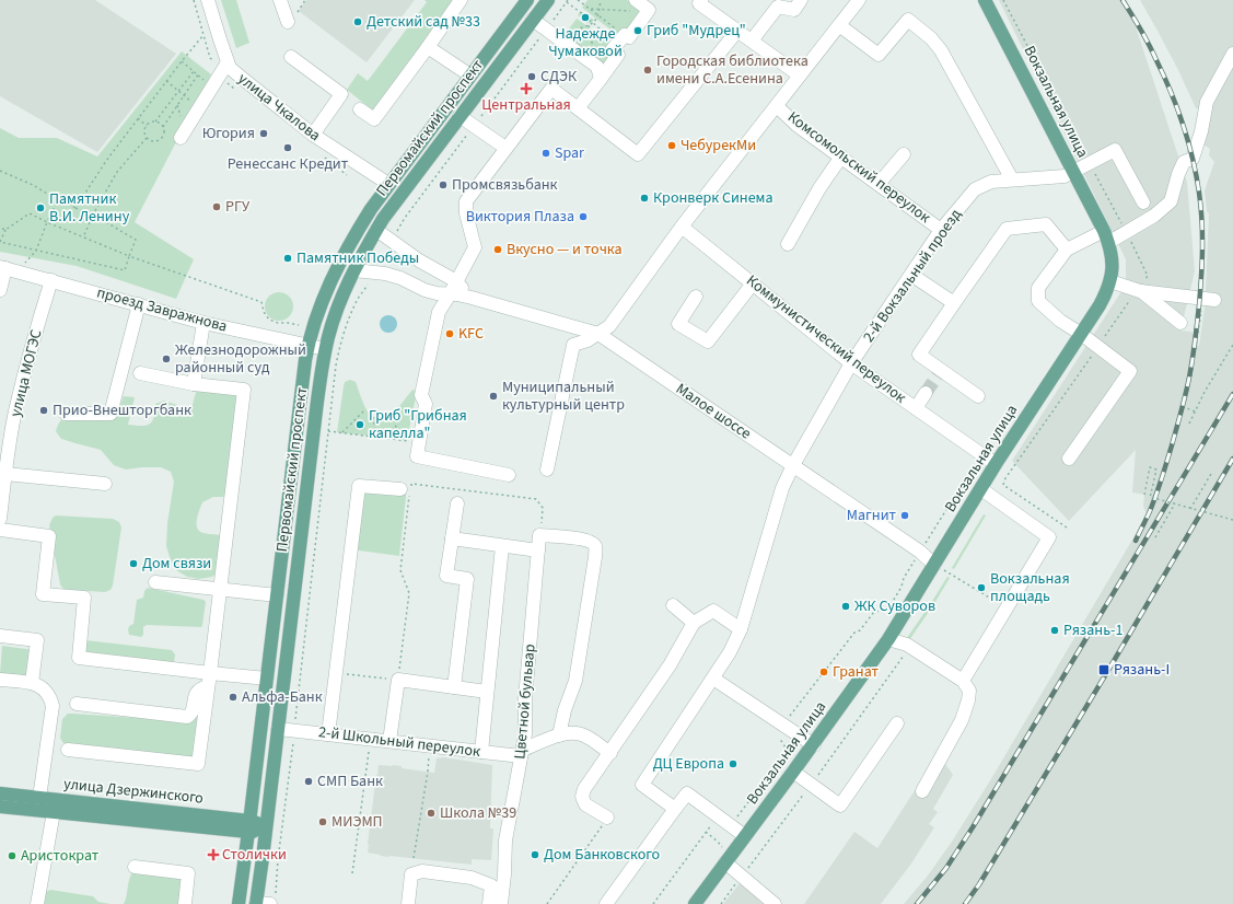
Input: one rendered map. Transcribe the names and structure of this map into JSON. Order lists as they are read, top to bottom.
{
  "streets": {
    "main road": ["Вокзальная улица", "Первомайский проспект", "улица Дзержинского"],
    "street": [
      "улица Чкалова",
      "Комсомольский переулок",
      "2-й Вокзальный проезд",
      "проезд Завражнова",
      "Коммунистический переулок",
      "улица МОГЭС",
      "Малое шоссе",
      "Цветной бульвар",
      "2-й Школьный переулок"
    ]
  },
  "crossings": [
    ["Вокзальная улица", "2-й Вокзальный проезд"],
    ["Вокзальная улица", "Коммунистический переулок"],
    ["Вокзальная улица", "Малое шоссе"],
    ["улица Чкалова", "Первомайский проспект"],
    ["Первомайский проспект", "проезд Завражнова"],
    ["Первомайский проспект", "Малое шоссе"],
    ["Первомайский проспект", "2-й Школьный переулок"],
    ["Первомайский проспект", "улица Дзержинского"],
    ["Комсомольский переулок", "2-й Вокзальный проезд"],
    ["2-й Вокзальный проезд", "Коммунистический переулок"],
    ["2-й Вокзальный проезд", "Малое шоссе"],
    ["проезд Завражнова", "улица МОГЭС"],
    ["Цветной бульвар", "2-й Школьный переулок"]
  ],
  "places": {
    "other": [
      "Надежде Чумаковой",
      "Детский сад №33",
      "Гриб \"Мудрец\"",
      "Городская библиотека имени С.А.Есенина",
      "СДЭК",
      "Югория",
      "ЧебурекМи",
      "Ренессанс Кредит",
      "Spar",
      "Промсвязьбанк",
      "Кронверк Синема",
      "РГУ",
      "Памятник В.И. Ленину",
      "Виктория Плаза",
      "Вкусно — и точка",
      "Памятник Победы",
      "KFC",
      "Железнодорожный районный суд",
      "Муниципальный культурный центр",
      "Прио-Внешторгбанк",
      "Гриб \"Грибная капелла\"",
      "Магнит",
      "Дом связи",
      "Вокзальная площадь",
      "ЖК Суворов",
      "Рязань-1",
      "Гранат",
      "Альфа-Банк",
      "ДЦ Европа",
      "СМП Банк",
      "Школа №39",
      "МИЭМП",
      "Дом Банковского",
      "Аристократ"
    ],
    "health": ["Центральная", "Столички"],
    "transit": ["Рязань-I"]
  }
}
